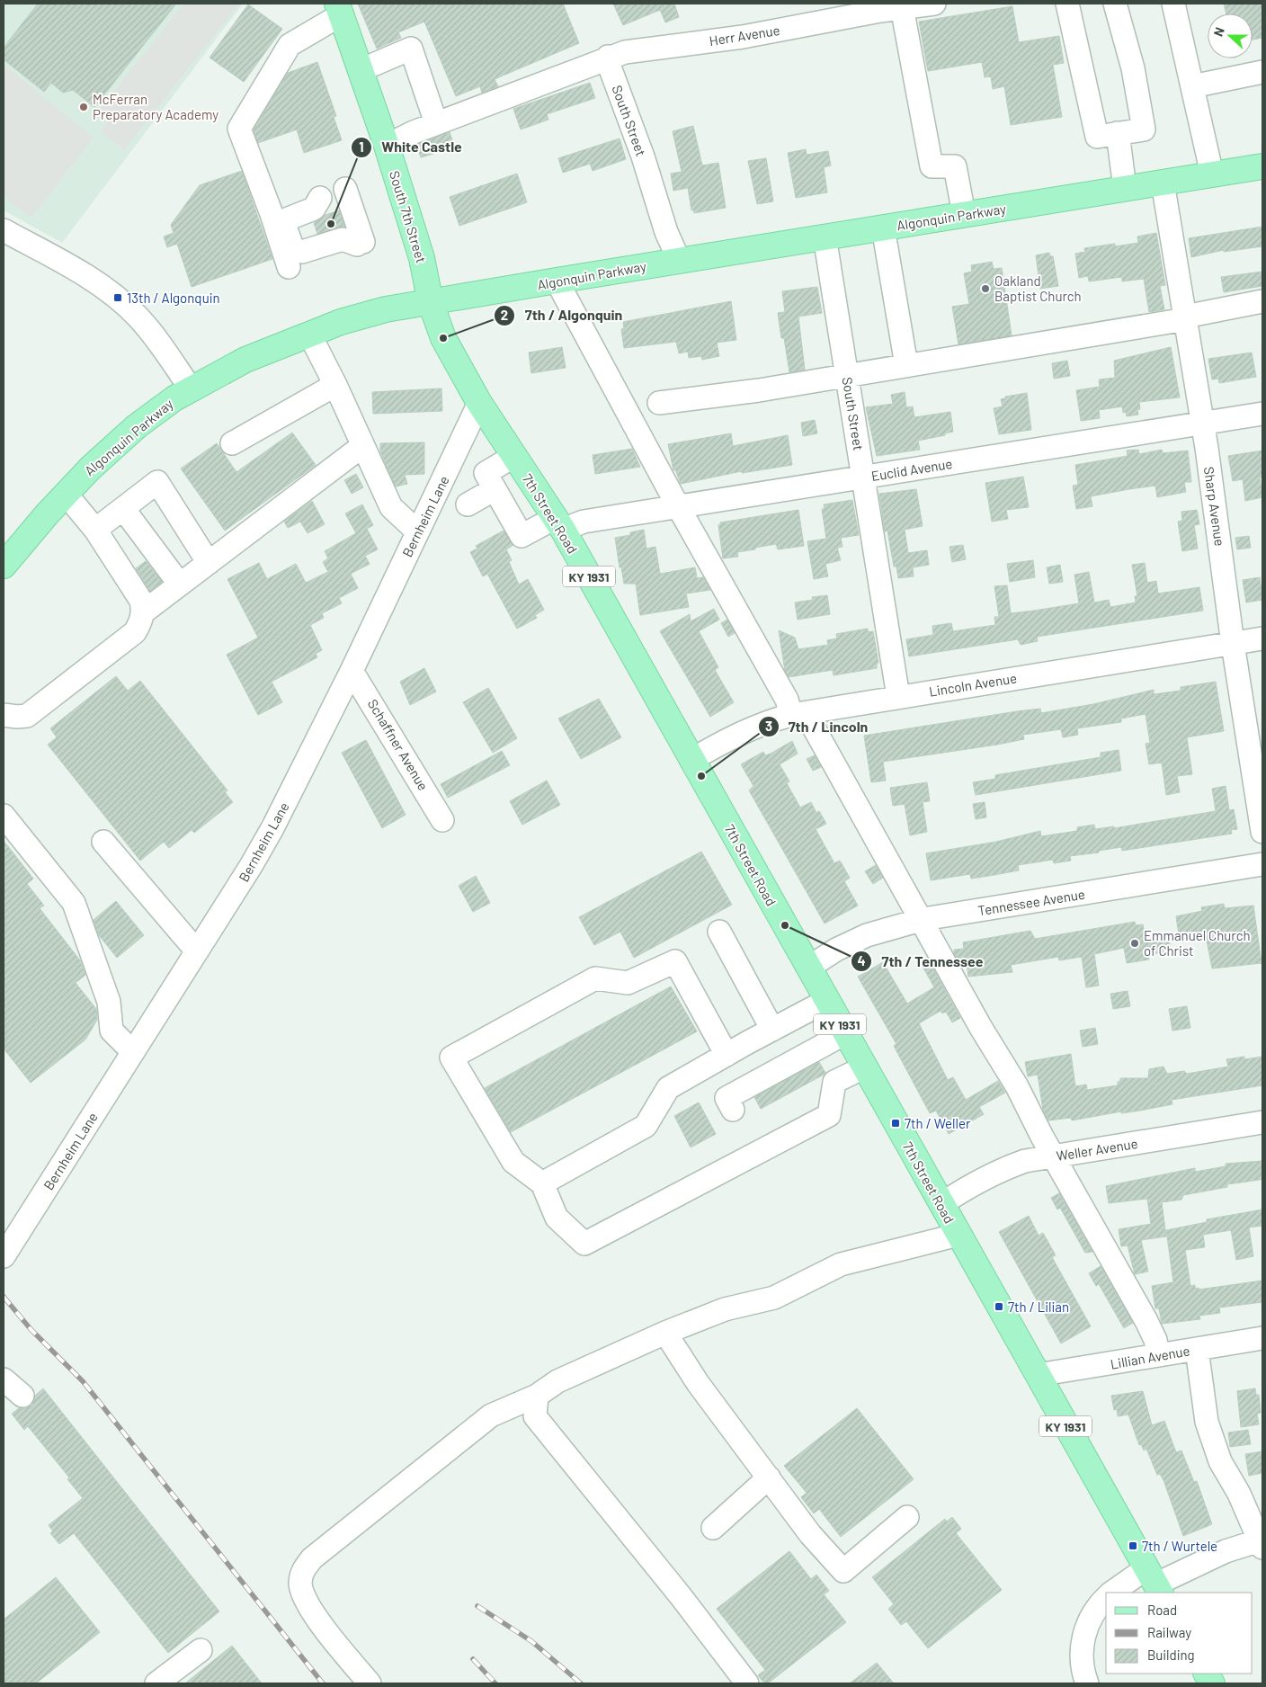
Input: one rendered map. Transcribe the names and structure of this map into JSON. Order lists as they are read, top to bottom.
{
  "streets": {
    "main road": [
      "South 7th Street",
      "Algonquin Parkway",
      "7th Street Road",
      "KY 1931"
    ],
    "street": [
      "Herr Avenue",
      "South Street",
      "Euclid Avenue",
      "Sharp Avenue",
      "Bernheim Lane",
      "Lincoln Avenue",
      "Schaffner Avenue",
      "Tennessee Avenue",
      "Weller Avenue",
      "Lillian Avenue"
    ]
  },
  "crossings": [
    ["Herr Avenue", "South Street"],
    ["Herr Avenue", "South 7th Street"],
    ["South Street", "Algonquin Parkway"],
    ["South Street", "Euclid Avenue"],
    ["South Street", "Lincoln Avenue"],
    ["South 7th Street", "Algonquin Parkway"],
    ["South 7th Street", "7th Street Road"],
    ["Algonquin Parkway", "Sharp Avenue"],
    ["Algonquin Parkway", "7th Street Road"],
    ["Euclid Avenue", "Sharp Avenue"],
    ["Euclid Avenue", "7th Street Road"],
    ["Sharp Avenue", "Lincoln Avenue"],
    ["7th Street Road", "Bernheim Lane"],
    ["7th Street Road", "Lincoln Avenue"],
    ["7th Street Road", "Tennessee Avenue"],
    ["7th Street Road", "Weller Avenue"],
    ["7th Street Road", "Lillian Avenue"],
    ["Bernheim Lane", "Schaffner Avenue"]
  ],
  "places": {
    "other": [
      "McFerran Preparatory Academy",
      "White Castle",
      "Oakland Baptist Church",
      "7th / Algonquin",
      "7th / Lincoln",
      "7th / Tennessee",
      "Emmanuel Church of Christ"
    ],
    "transit": [
      "13th / Algonquin",
      "7th / Weller",
      "7th / Lilian",
      "7th / Wurtele"
    ]
  },
  "legend": ["Road", "Railway", "Building"],
  "north": "left"
}
